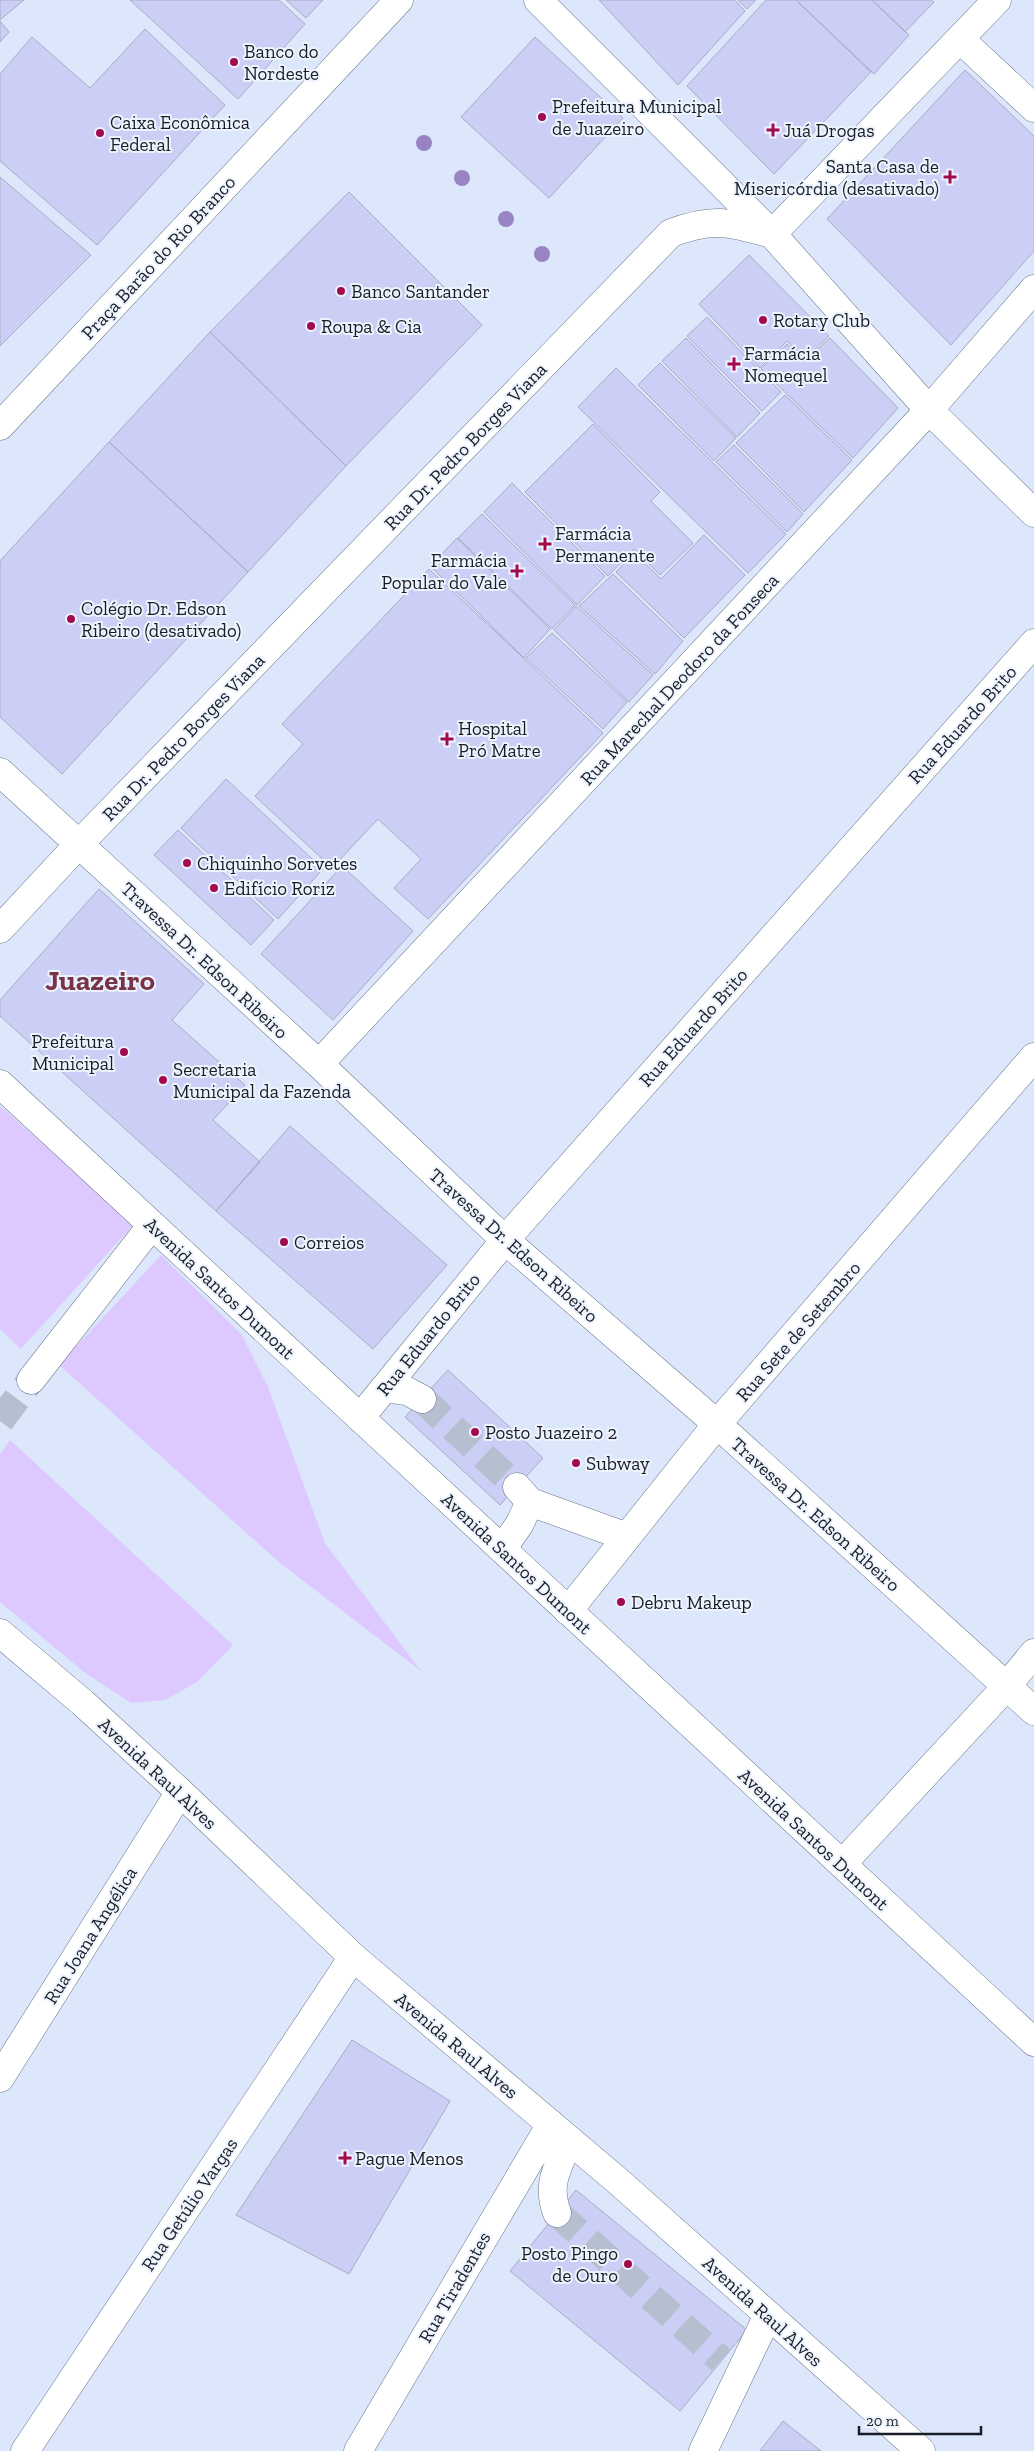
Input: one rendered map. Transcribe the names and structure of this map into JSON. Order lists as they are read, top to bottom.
{
  "streets": {
    "street": [
      "Praça Barão do Rio Branco",
      "Rua Dr. Pedro Borges Viana",
      "Rua Marechal Deodoro da Fonseca",
      "Rua Eduardo Brito",
      "Travessa Dr. Edson Ribeiro",
      "Avenida Santos Dumont",
      "Rua Sete de Setembro",
      "Avenida Raul Alves",
      "Rua Joana Angélica",
      "Rua Getúlio Vargas",
      "Rua Tiradentes"
    ]
  },
  "crossings": [
    ["Rua Dr. Pedro Borges Viana", "Travessa Dr. Edson Ribeiro"],
    ["Rua Marechal Deodoro da Fonseca", "Travessa Dr. Edson Ribeiro"],
    ["Rua Eduardo Brito", "Travessa Dr. Edson Ribeiro"],
    ["Rua Eduardo Brito", "Avenida Santos Dumont"],
    ["Travessa Dr. Edson Ribeiro", "Rua Sete de Setembro"],
    ["Avenida Santos Dumont", "Rua Sete de Setembro"],
    ["Avenida Raul Alves", "Rua Joana Angélica"],
    ["Avenida Raul Alves", "Rua Getúlio Vargas"],
    ["Avenida Raul Alves", "Rua Tiradentes"]
  ],
  "districts": ["Juazeiro"],
  "places": {
    "other": [
      "Banco do Nordeste",
      "Prefeitura Municipal de Juazeiro",
      "Caixa Econômica Federal",
      "Banco Santander",
      "Rotary Club",
      "Roupa & Cia",
      "Colégio Dr. Edson Ribeiro (desativado)",
      "Chiquinho Sorvetes",
      "Edifício Roriz",
      "Prefeitura Municipal",
      "Secretaria Municipal da Fazenda",
      "Correios",
      "Posto Juazeiro 2",
      "Subway",
      "Debru Makeup",
      "Posto Pingo de Ouro"
    ],
    "health": [
      "Juá Drogas",
      "Santa Casa de Misericórdia (desativado)",
      "Farmácia Nomequel",
      "Farmácia Permanente",
      "Farmácia Popular do Vale",
      "Hospital Pró Matre",
      "Pague Menos"
    ]
  },
  "scale_bar": "20 m"
}
